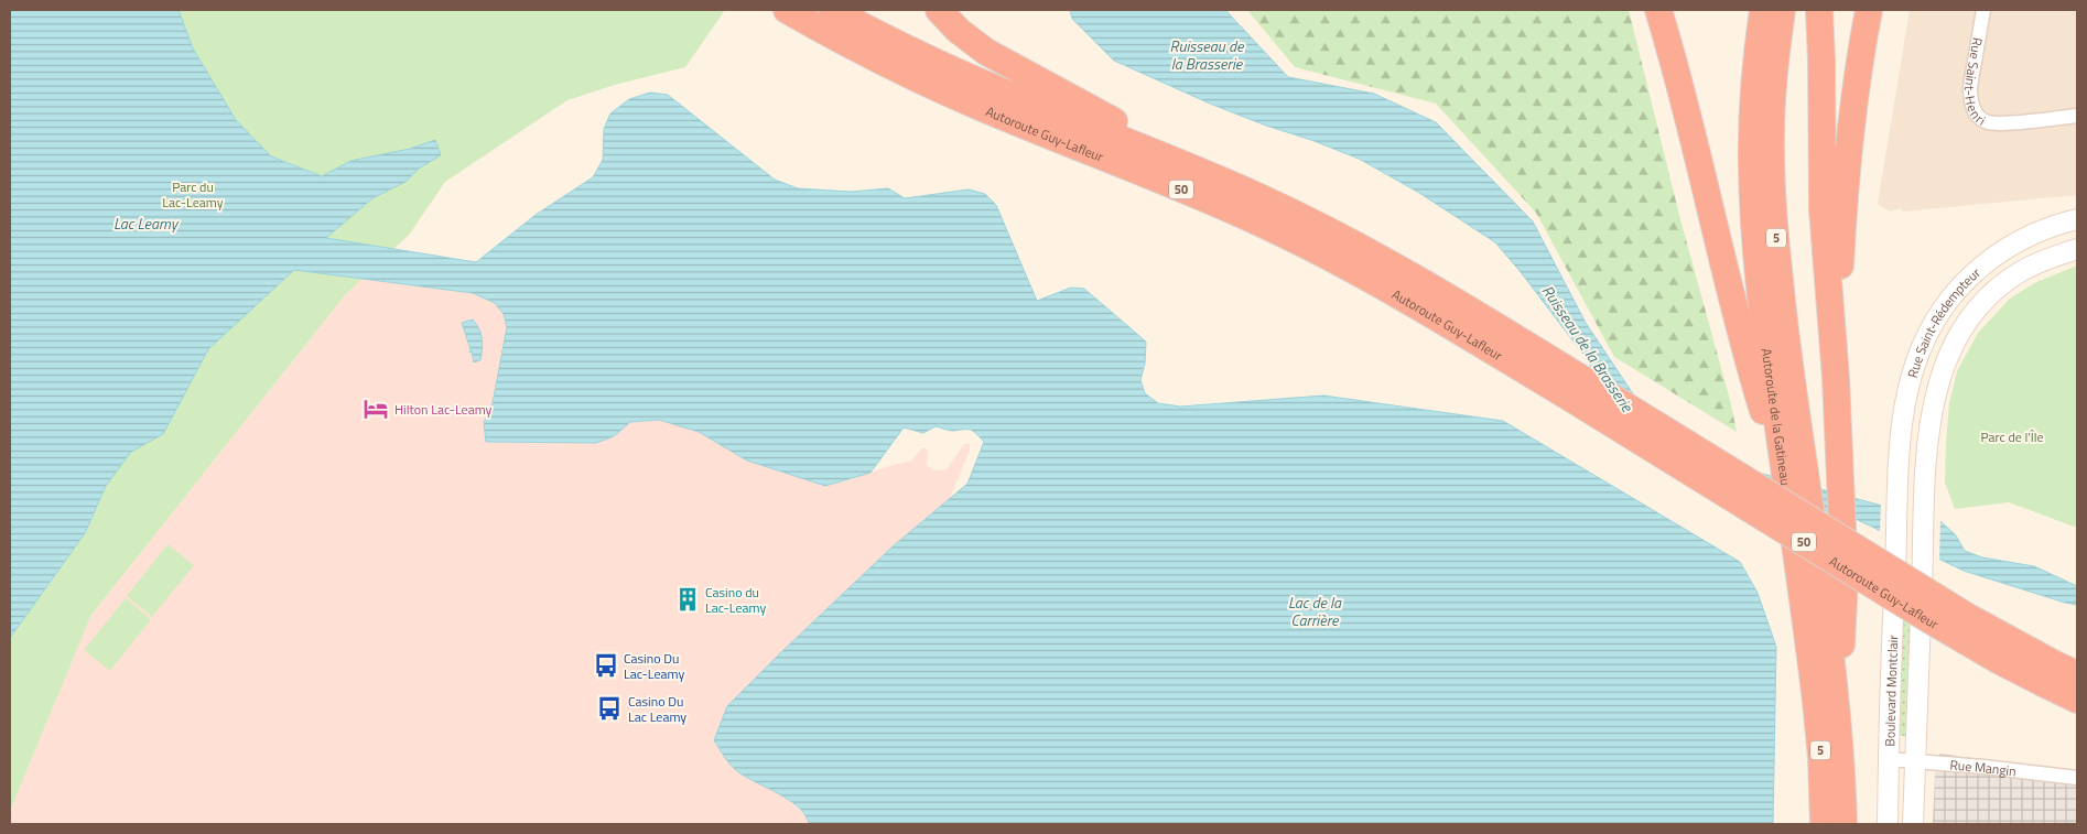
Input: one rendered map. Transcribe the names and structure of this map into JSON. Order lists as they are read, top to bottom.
{
  "streets": {
    "highway": [
      "Autoroute Guy-Lafleur",
      "50",
      "5",
      "Autoroute de la Gatineau"
    ],
    "main road": ["Rue Saint-Rédempteur", "Boulevard Montclair"],
    "street": ["Rue Saint-Henri", "Rue Mangin"]
  },
  "crossings": [
    ["Rue Saint-Rédempteur", "Boulevard Montclair"],
    ["Boulevard Montclair", "Rue Mangin"]
  ],
  "water": ["Ruisseau de la Brasserie", "Lac Leamy", "Lac de la Carrière"],
  "parks": ["Parc du Lac-Leamy", "Parc de l'Île"],
  "places": {
    "hotel": ["Hilton Lac-Leamy"],
    "building": ["Casino du Lac-Leamy"],
    "bus stop": ["Casino Du Lac-Leamy", "Casino Du Lac Leamy"]
  }
}
